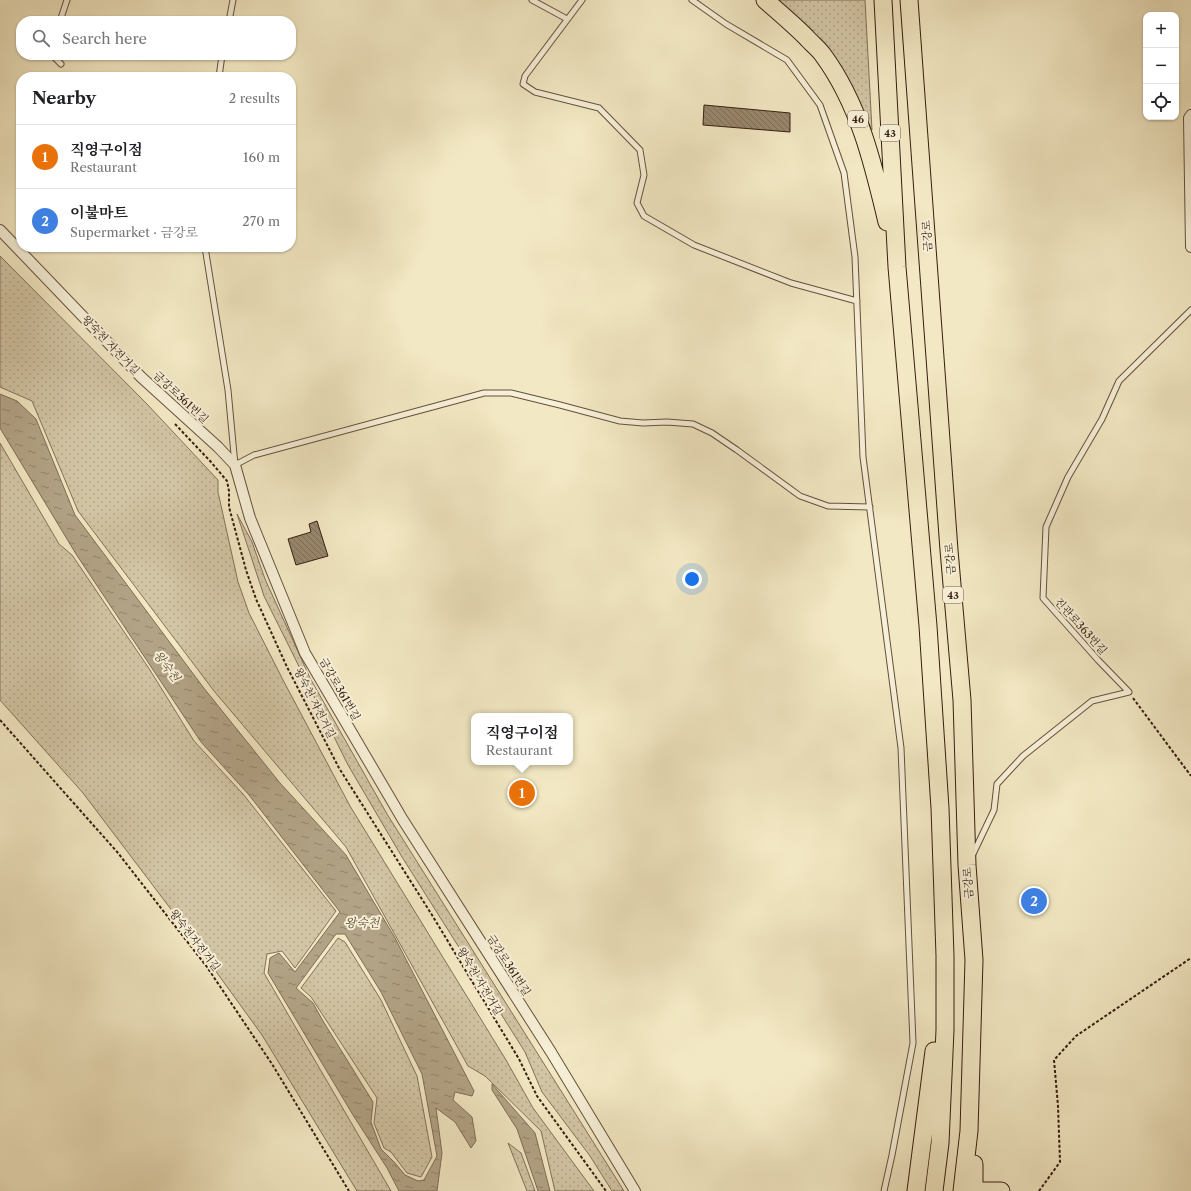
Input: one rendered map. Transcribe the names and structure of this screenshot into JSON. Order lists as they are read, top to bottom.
{
  "streets": {
    "highway": ["46", "43", "금강로"],
    "street": ["금강로361번길"],
    "lane": ["진관로363번길"],
    "path": ["왕숙천 자전거길", "왕숙천자전거길"]
  },
  "crossings": [
    ["46", "43"]
  ],
  "water": ["왕숙천"],
  "page": {
    "map_buttons": ["+", "−"],
    "search": "Search here",
    "heading": ["Nearby", "2 results"],
    "list": [
      {
        "mark": "1",
        "name": "직영구이점",
        "note": "Restaurant",
        "value": "160 m"
      },
      {
        "mark": "2",
        "name": "이불마트",
        "note": "Supermarket · 금강로",
        "value": "270 m"
      }
    ],
    "popup": ["직영구이점", "Restaurant"],
    "pins": ["1", "2"]
  }
}
